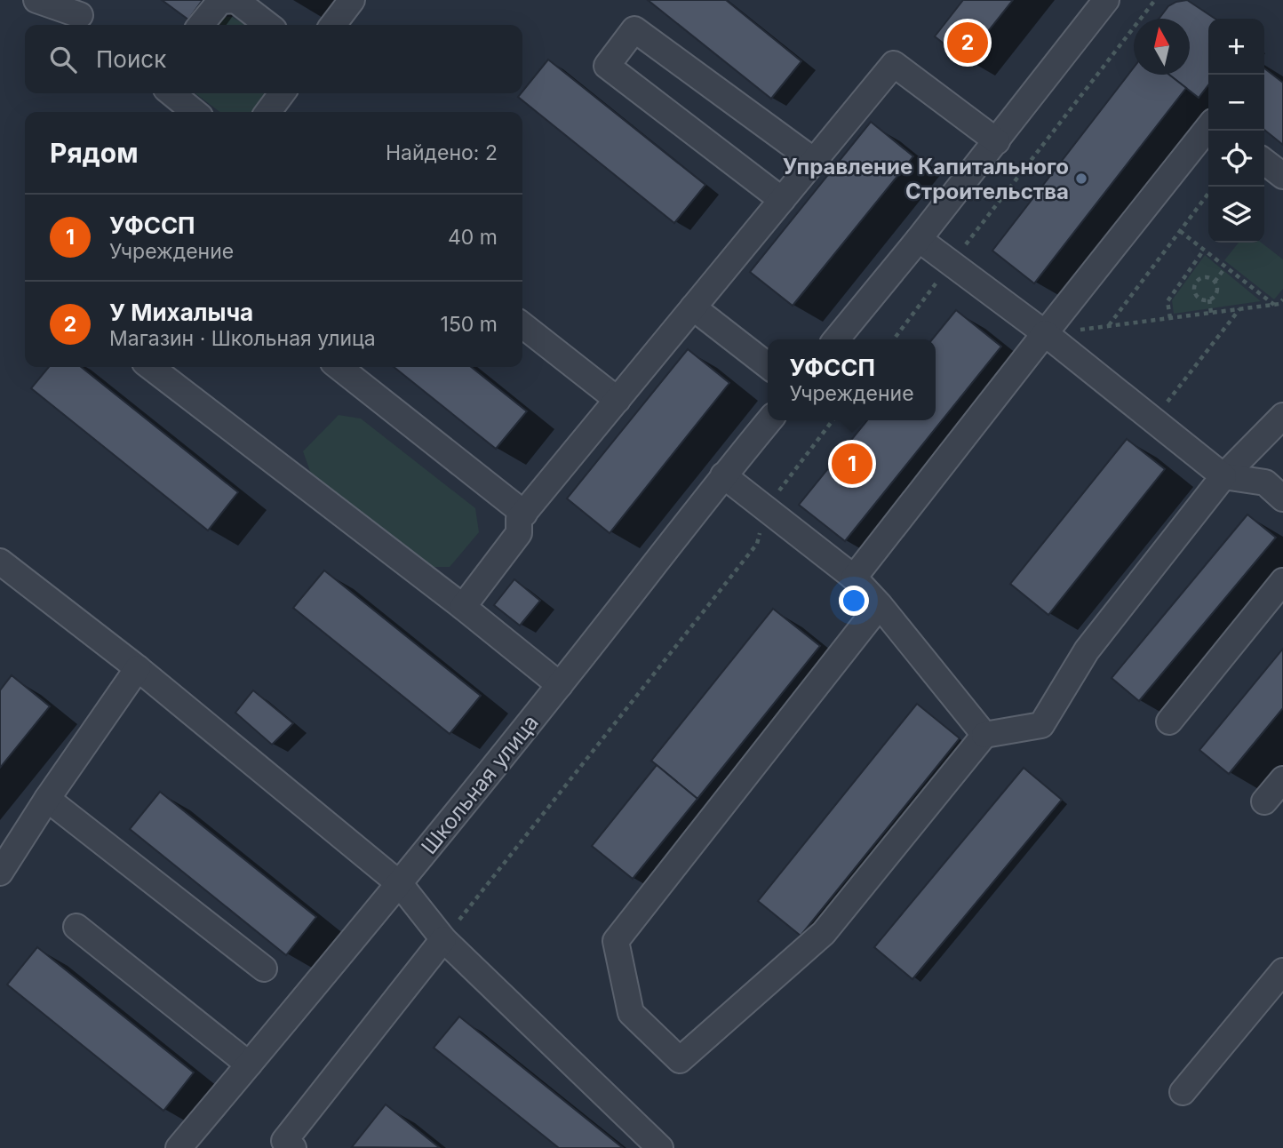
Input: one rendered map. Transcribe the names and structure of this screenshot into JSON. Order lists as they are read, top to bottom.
{
  "streets": {
    "street": ["Школьная улица"]
  },
  "places": ["Управление Капитального Строительства"],
  "north": "top",
  "page": {
    "map_buttons": ["+", "−"],
    "pins": ["2", "1"],
    "search": "Поиск",
    "heading": ["Рядом", "Найдено: 2"],
    "list": [
      {
        "mark": "1",
        "name": "УФССП",
        "note": "Учреждение",
        "value": "40 m"
      },
      {
        "mark": "2",
        "name": "У Михалыча",
        "note": "Магазин · Школьная улица",
        "value": "150 m"
      }
    ],
    "popup": ["УФССП", "Учреждение"]
  }
}
